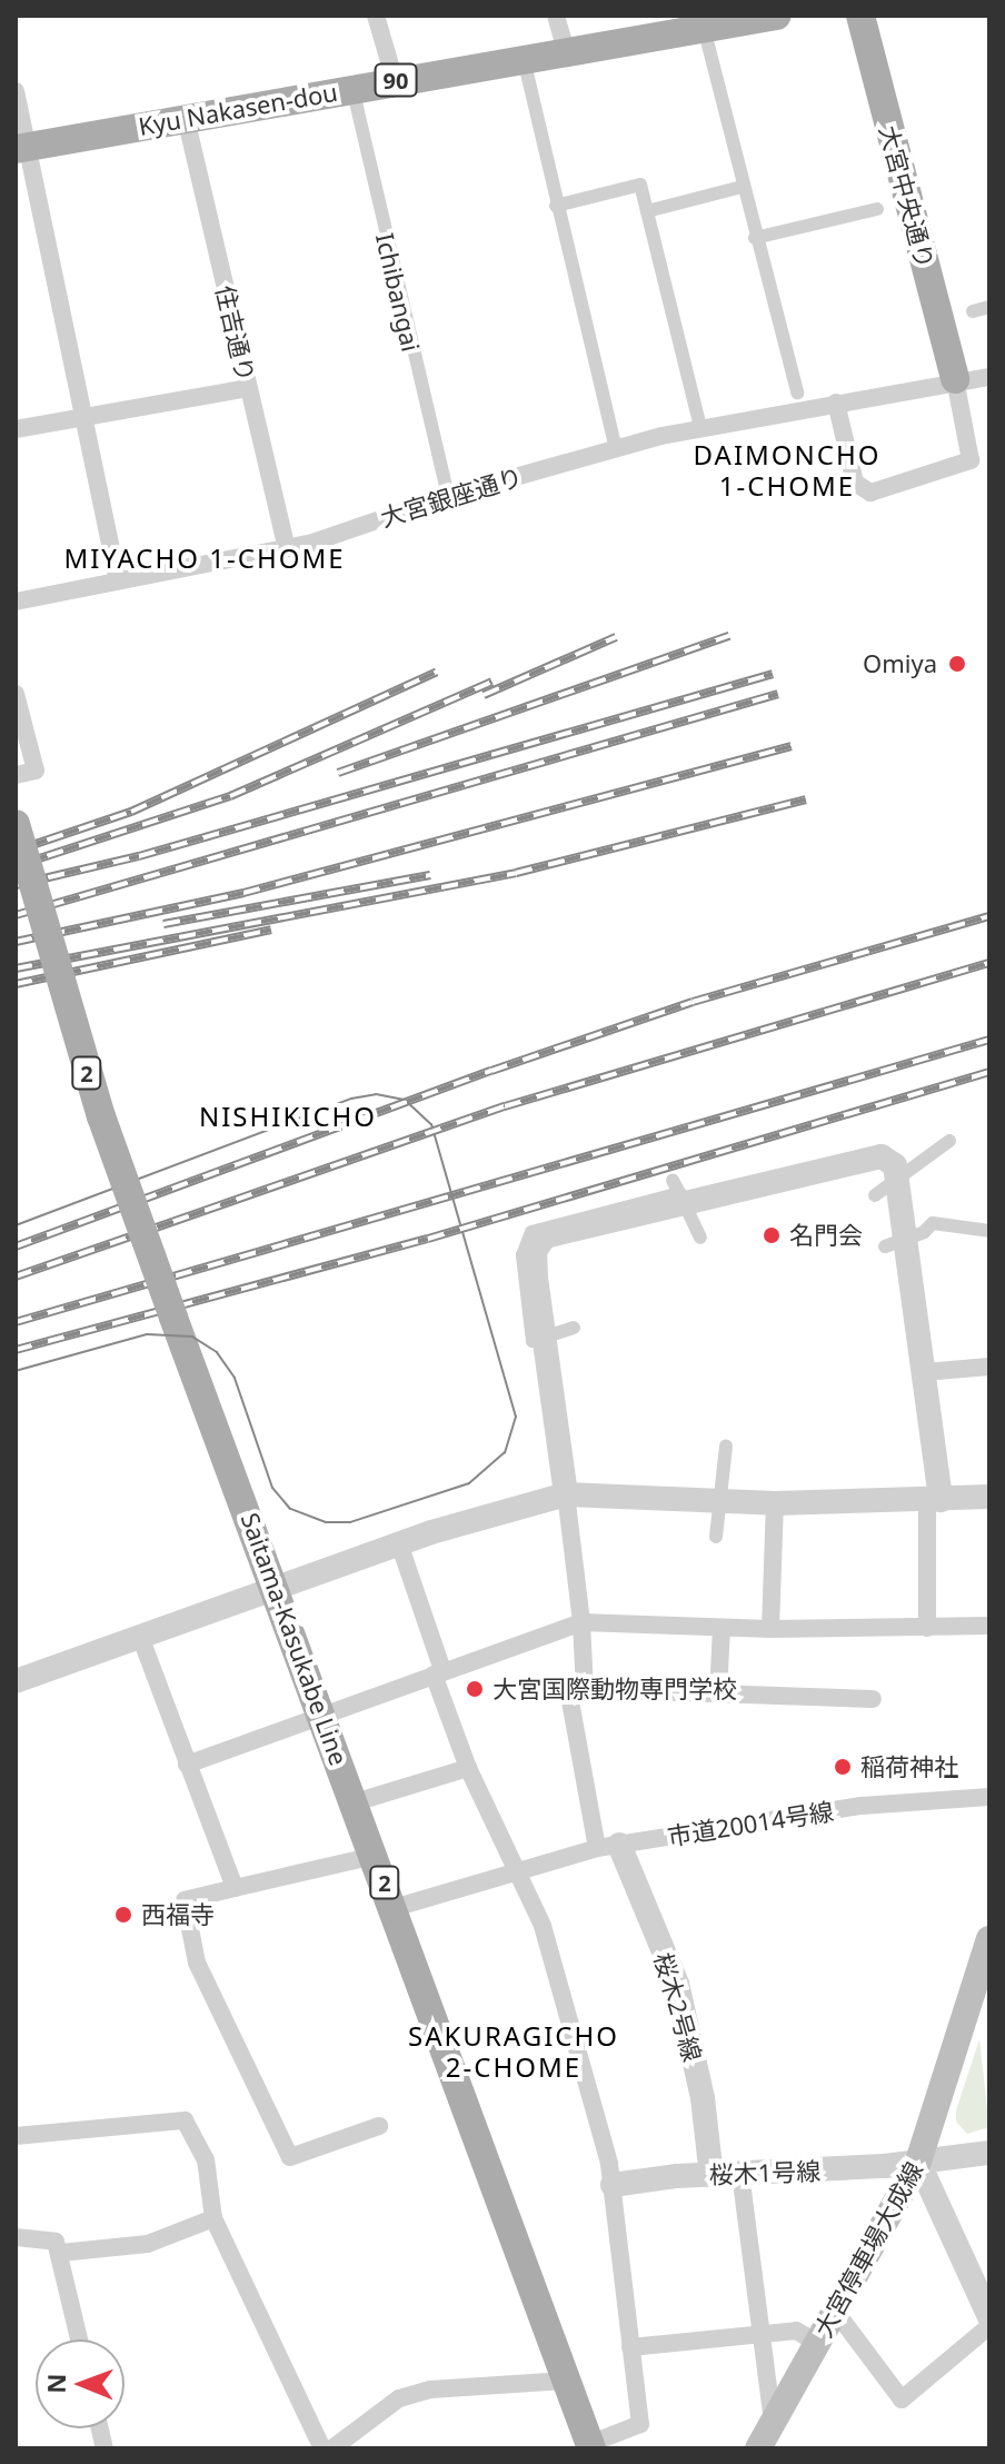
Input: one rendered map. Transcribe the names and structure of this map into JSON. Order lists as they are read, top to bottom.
{
  "streets": {
    "main road": [
      "90",
      "Kyu Nakasen-dou",
      "大宮中央通り",
      "2",
      "Saitama-Kasukabe Line",
      "大宮停車場大成線"
    ],
    "street": [
      "Ichibangai",
      "住吉通り",
      "大宮銀座通り",
      "市道20014号線",
      "桜木2号線",
      "桜木1号線"
    ]
  },
  "crossings": [
    ["Kyu Nakasen-dou", "Ichibangai"],
    ["Kyu Nakasen-dou", "住吉通り"],
    ["大宮中央通り", "大宮銀座通り"],
    ["Ichibangai", "大宮銀座通り"],
    ["住吉通り", "大宮銀座通り"],
    ["Saitama-Kasukabe Line", "市道20014号線"],
    ["市道20014号線", "桜木2号線"],
    ["桜木2号線", "桜木1号線"],
    ["桜木1号線", "大宮停車場大成線"]
  ],
  "districts": [
    "DAIMONCHO 1-CHOME",
    "MIYACHO 1-CHOME",
    "NISHIKICHO",
    "SAKURAGICHO 2-CHOME"
  ],
  "places": [
    "Omiya",
    "名門会",
    "大宮国際動物専門学校",
    "稲荷神社",
    "西福寺"
  ],
  "north": "left"
}
